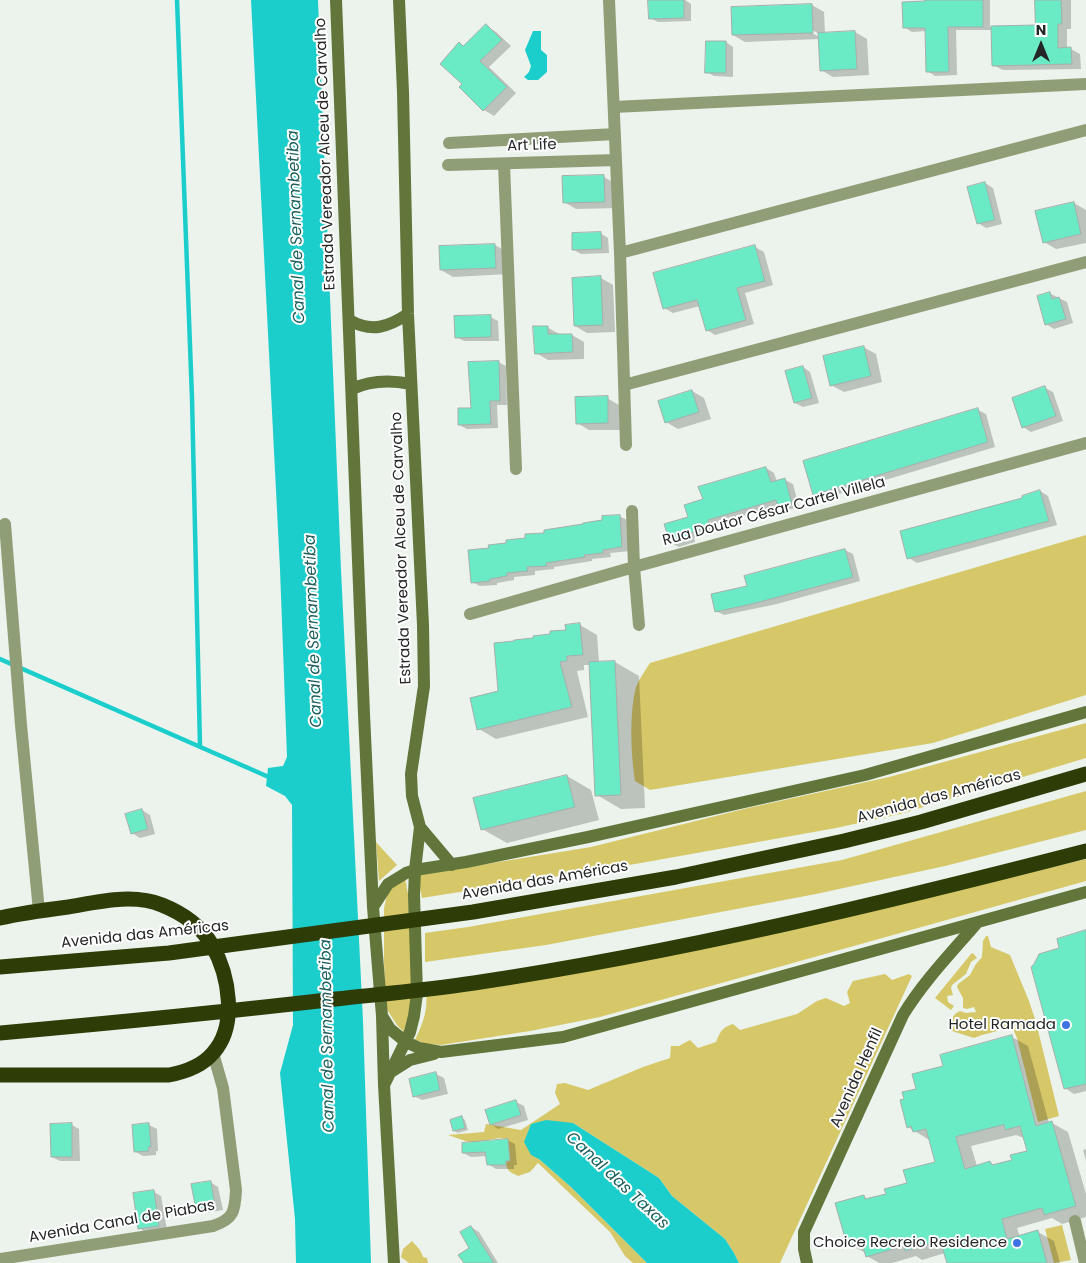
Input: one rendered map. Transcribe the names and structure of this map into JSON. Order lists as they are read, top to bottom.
{
  "streets": {
    "highway": ["Avenida das Américas"],
    "street": [
      "Art Life",
      "Estrada Vereador Alceu de Carvalho",
      "Rua Doutor César Cartel Villela",
      "Avenida Henfil",
      "Avenida Canal de Piabas"
    ]
  },
  "water": ["Canal de Sernambetiba", "Canal das Taxas"],
  "places": ["Hotel Ramada", "Choice Recreio Residence"],
  "north": "top"
}
